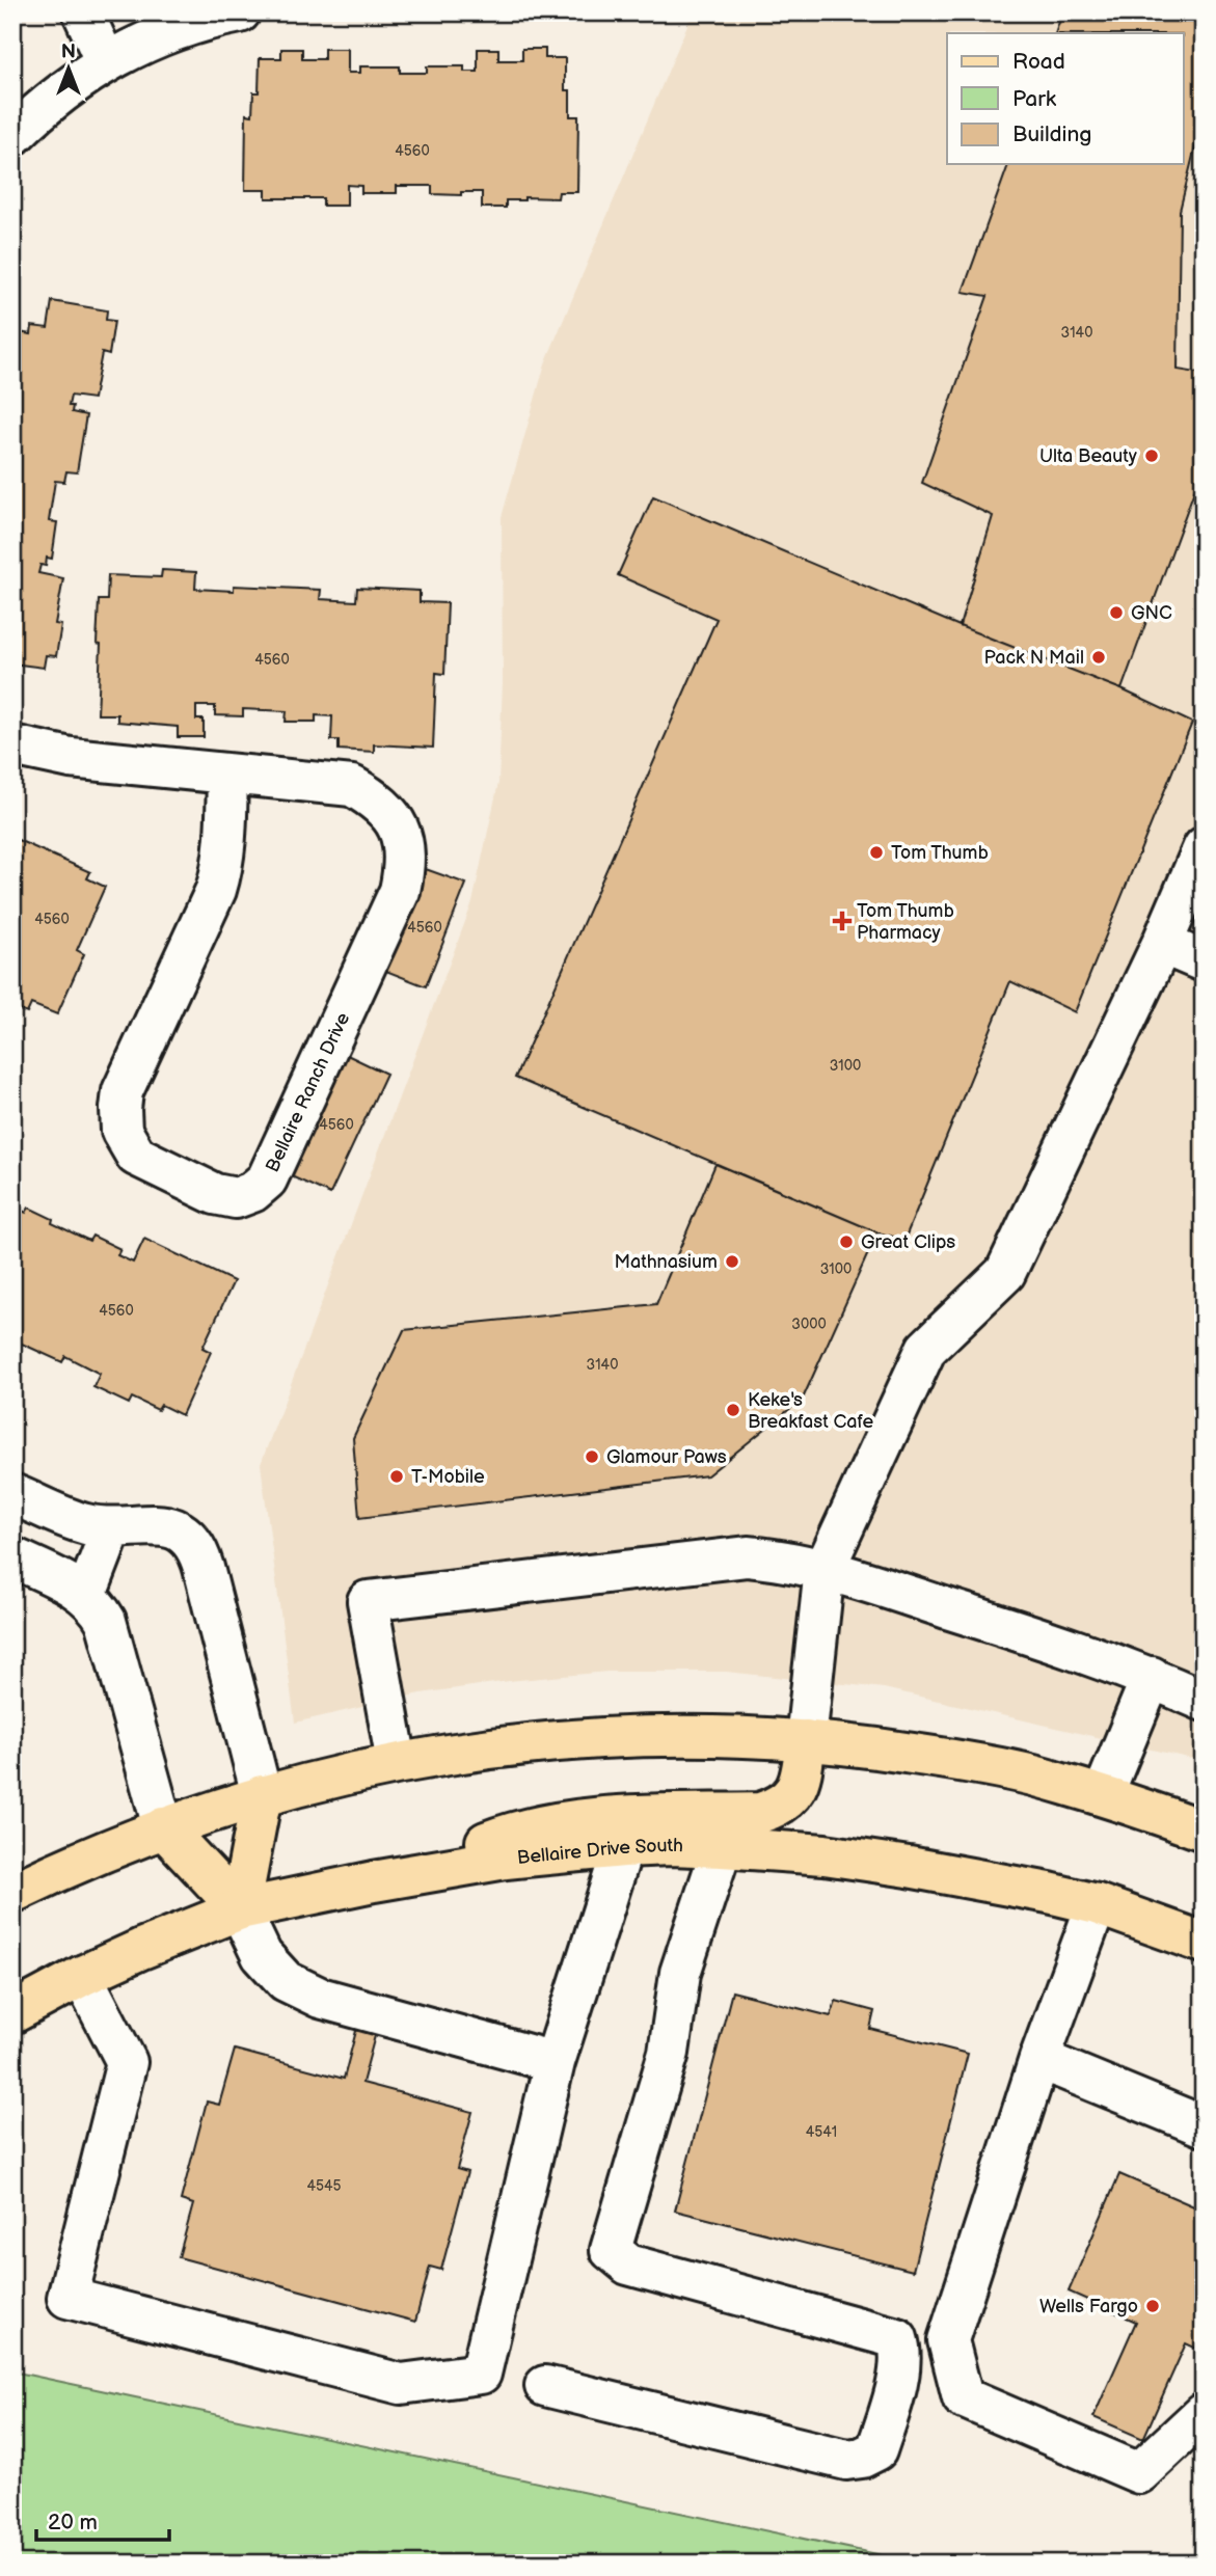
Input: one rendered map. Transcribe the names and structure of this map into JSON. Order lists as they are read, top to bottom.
{
  "streets": {
    "main road": ["Bellaire Drive South"],
    "lane": ["Bellaire Ranch Drive"]
  },
  "places": {
    "other": [
      "Ulta Beauty",
      "GNC",
      "Pack N Mail",
      "Tom Thumb",
      "Great Clips",
      "Mathnasium",
      "Keke's Breakfast Cafe",
      "Glamour Paws",
      "T-Mobile",
      "Wells Fargo"
    ],
    "health": ["Tom Thumb Pharmacy"]
  },
  "house_numbers": [
    "4560",
    "3140",
    "4560",
    "4560",
    "4560",
    "3100",
    "4560",
    "3100",
    "4560",
    "3000",
    "3140",
    "4541",
    "4545"
  ],
  "legend": ["Road", "Park", "Building"],
  "scale_bar": "20 m",
  "north": "top"
}
